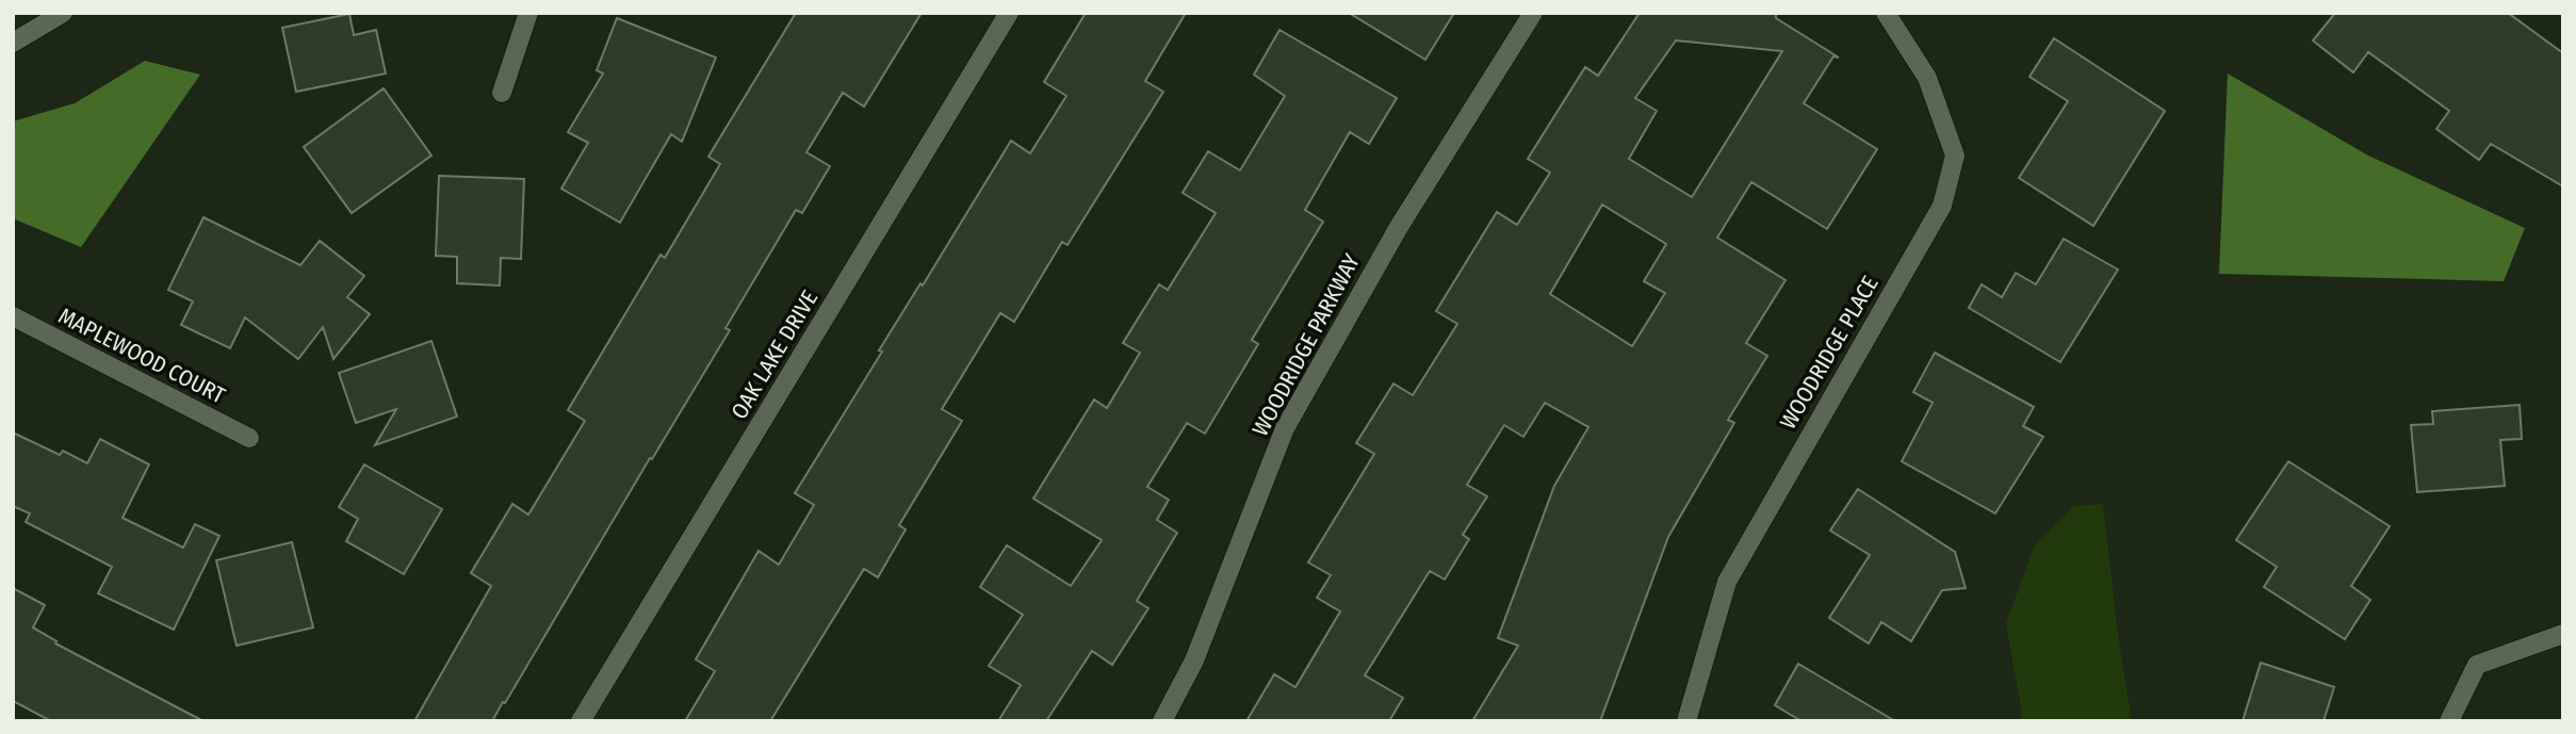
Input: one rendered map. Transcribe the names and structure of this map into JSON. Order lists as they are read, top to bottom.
{
  "streets": {
    "street": [
      "WOODRIDGE PARKWAY",
      "WOODRIDGE PLACE",
      "OAK LAKE DRIVE",
      "MAPLEWOOD COURT"
    ]
  }
}
